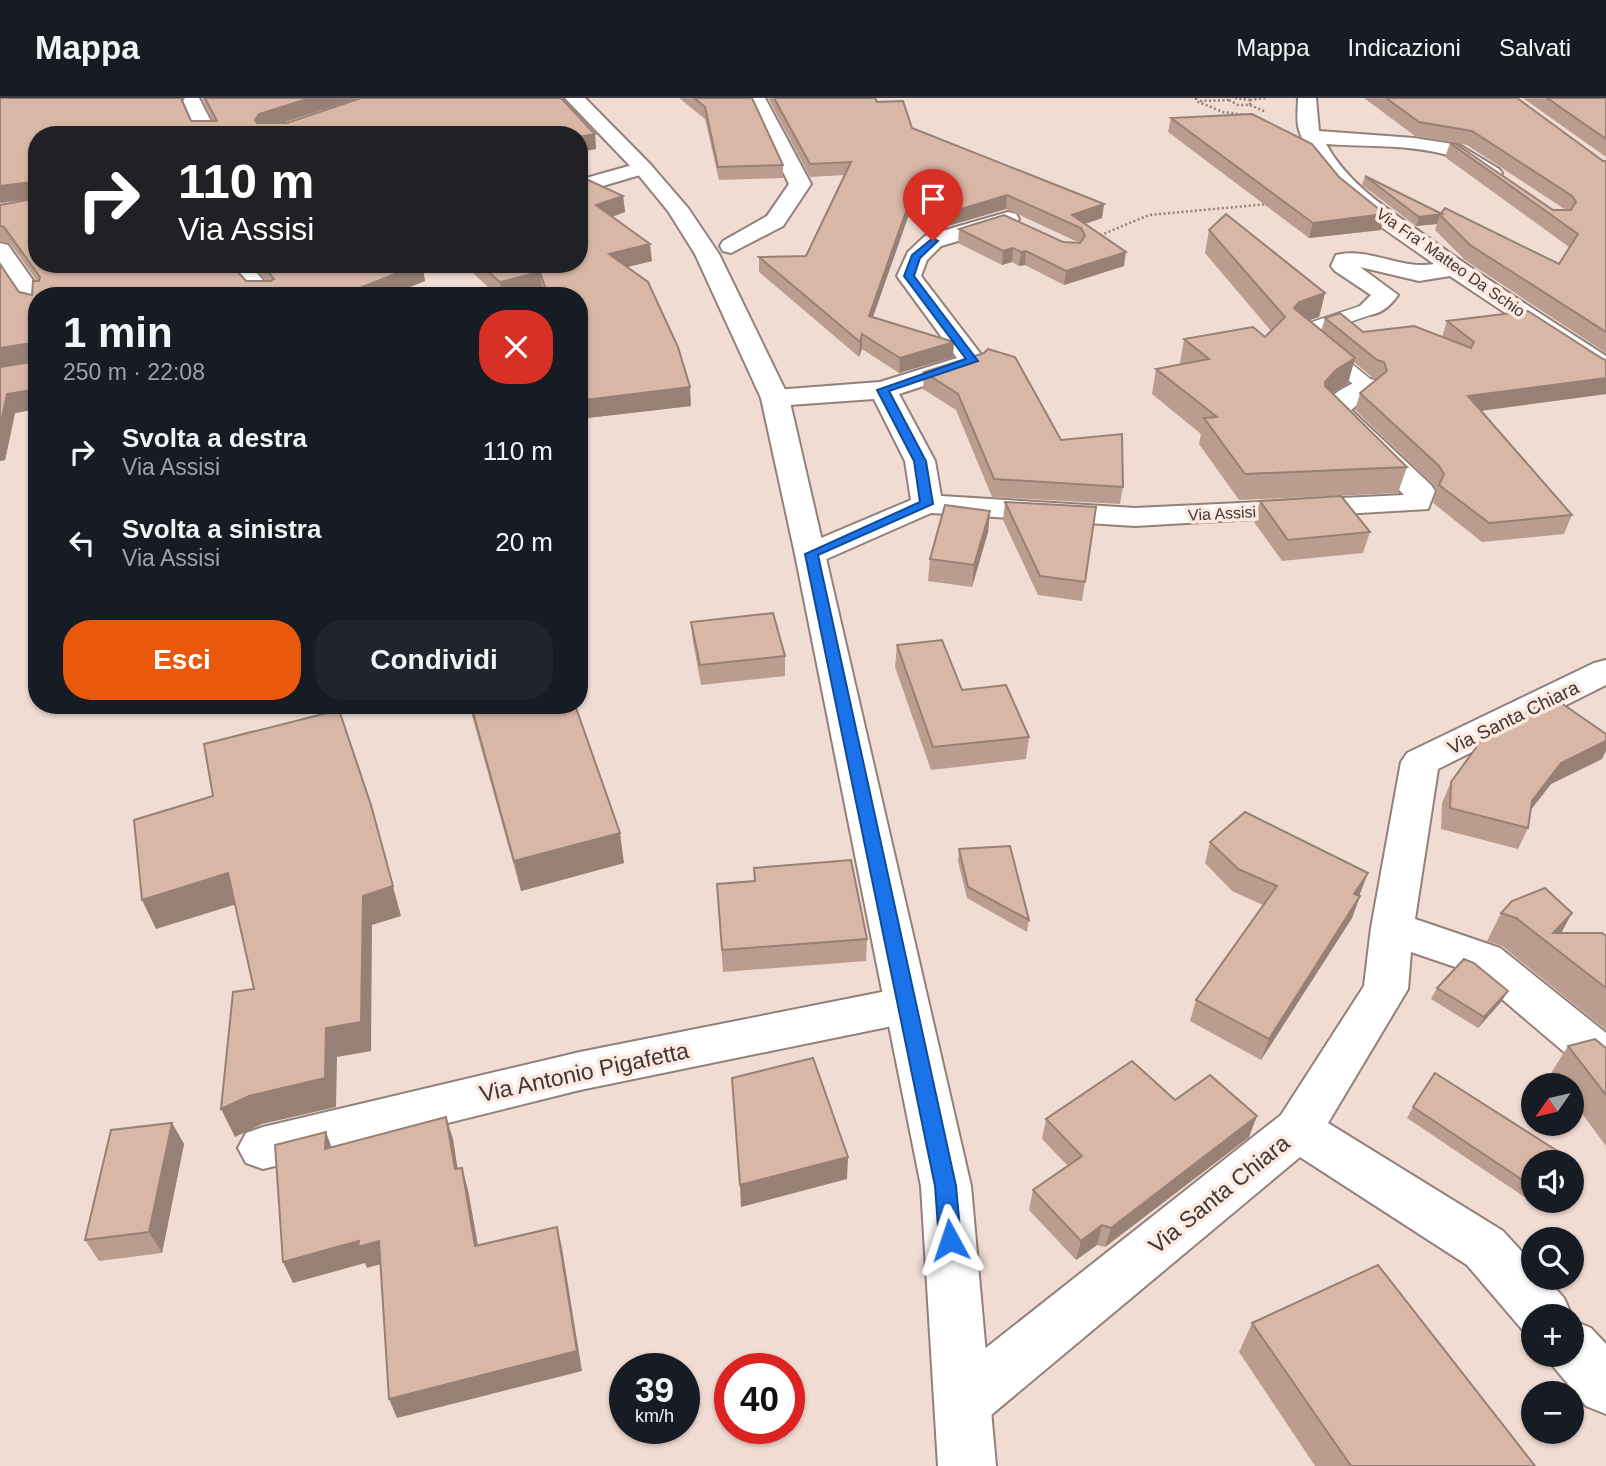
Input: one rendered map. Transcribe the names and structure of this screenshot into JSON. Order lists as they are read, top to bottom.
{
  "streets": {
    "street": [
      "Via Fra' Matteo Da Schio",
      "Via Assisi",
      "Via Santa Chiara",
      "Via Antonio Pigafetta"
    ]
  },
  "crossings": [
    ["Via Fra' Matteo Da Schio", "Via Assisi"]
  ],
  "north": "bottom left",
  "page": {
    "header": "Mappa",
    "nav": ["Mappa", "Indicazioni", "Salvati"],
    "turn": ["110 m", "Via Assisi"],
    "heading": ["1 min", "250 m · 22:08"],
    "list": [
      {
        "name": "Svolta a destra",
        "note": "Via Assisi",
        "value": "110 m"
      },
      {
        "name": "Svolta a sinistra",
        "note": "Via Assisi",
        "value": "20 m"
      }
    ],
    "buttons": ["Esci", "Condividi"],
    "map_buttons": ["+", "−"],
    "speed": "39 km/h",
    "limit": "40"
  }
}
